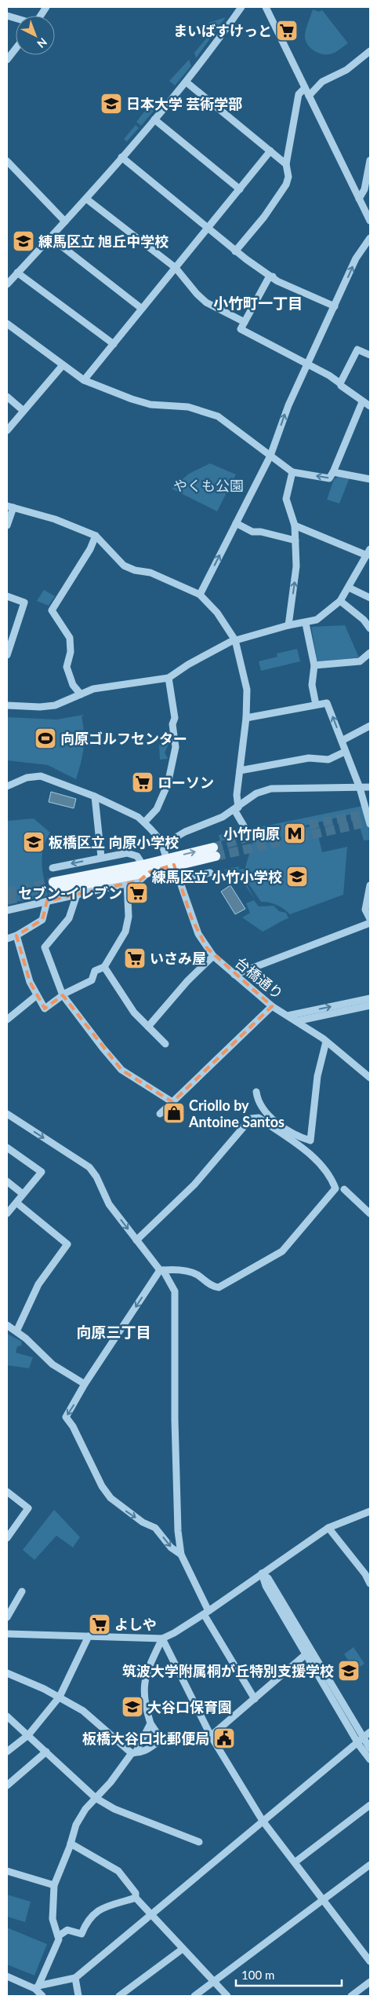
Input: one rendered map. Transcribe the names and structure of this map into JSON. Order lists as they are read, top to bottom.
{
  "streets": {
    "street": ["台橋通り"]
  },
  "districts": ["小竹町一丁目", "向原三丁目"],
  "parks": ["やくも公園"],
  "places": {
    "supermarket": [
      "まいばすけっと",
      "ローソン",
      "セブン-イレブン",
      "いさみ屋",
      "よしや"
    ],
    "school or university": [
      "日本大学 芸術学部",
      "練馬区立 旭丘中学校",
      "板橋区立 向原小学校",
      "練馬区立 小竹小学校",
      "筑波大学附属桐が丘特別支援学校",
      "大谷口保育園"
    ],
    "sports": ["向原ゴルフセンター"],
    "metro station": ["小竹向原"],
    "shop": ["Criollo by Antoine Santos"],
    "public building": ["板橋大谷口北郵便局"]
  },
  "scale_bar": "100 m",
  "north": "bottom right"
}
